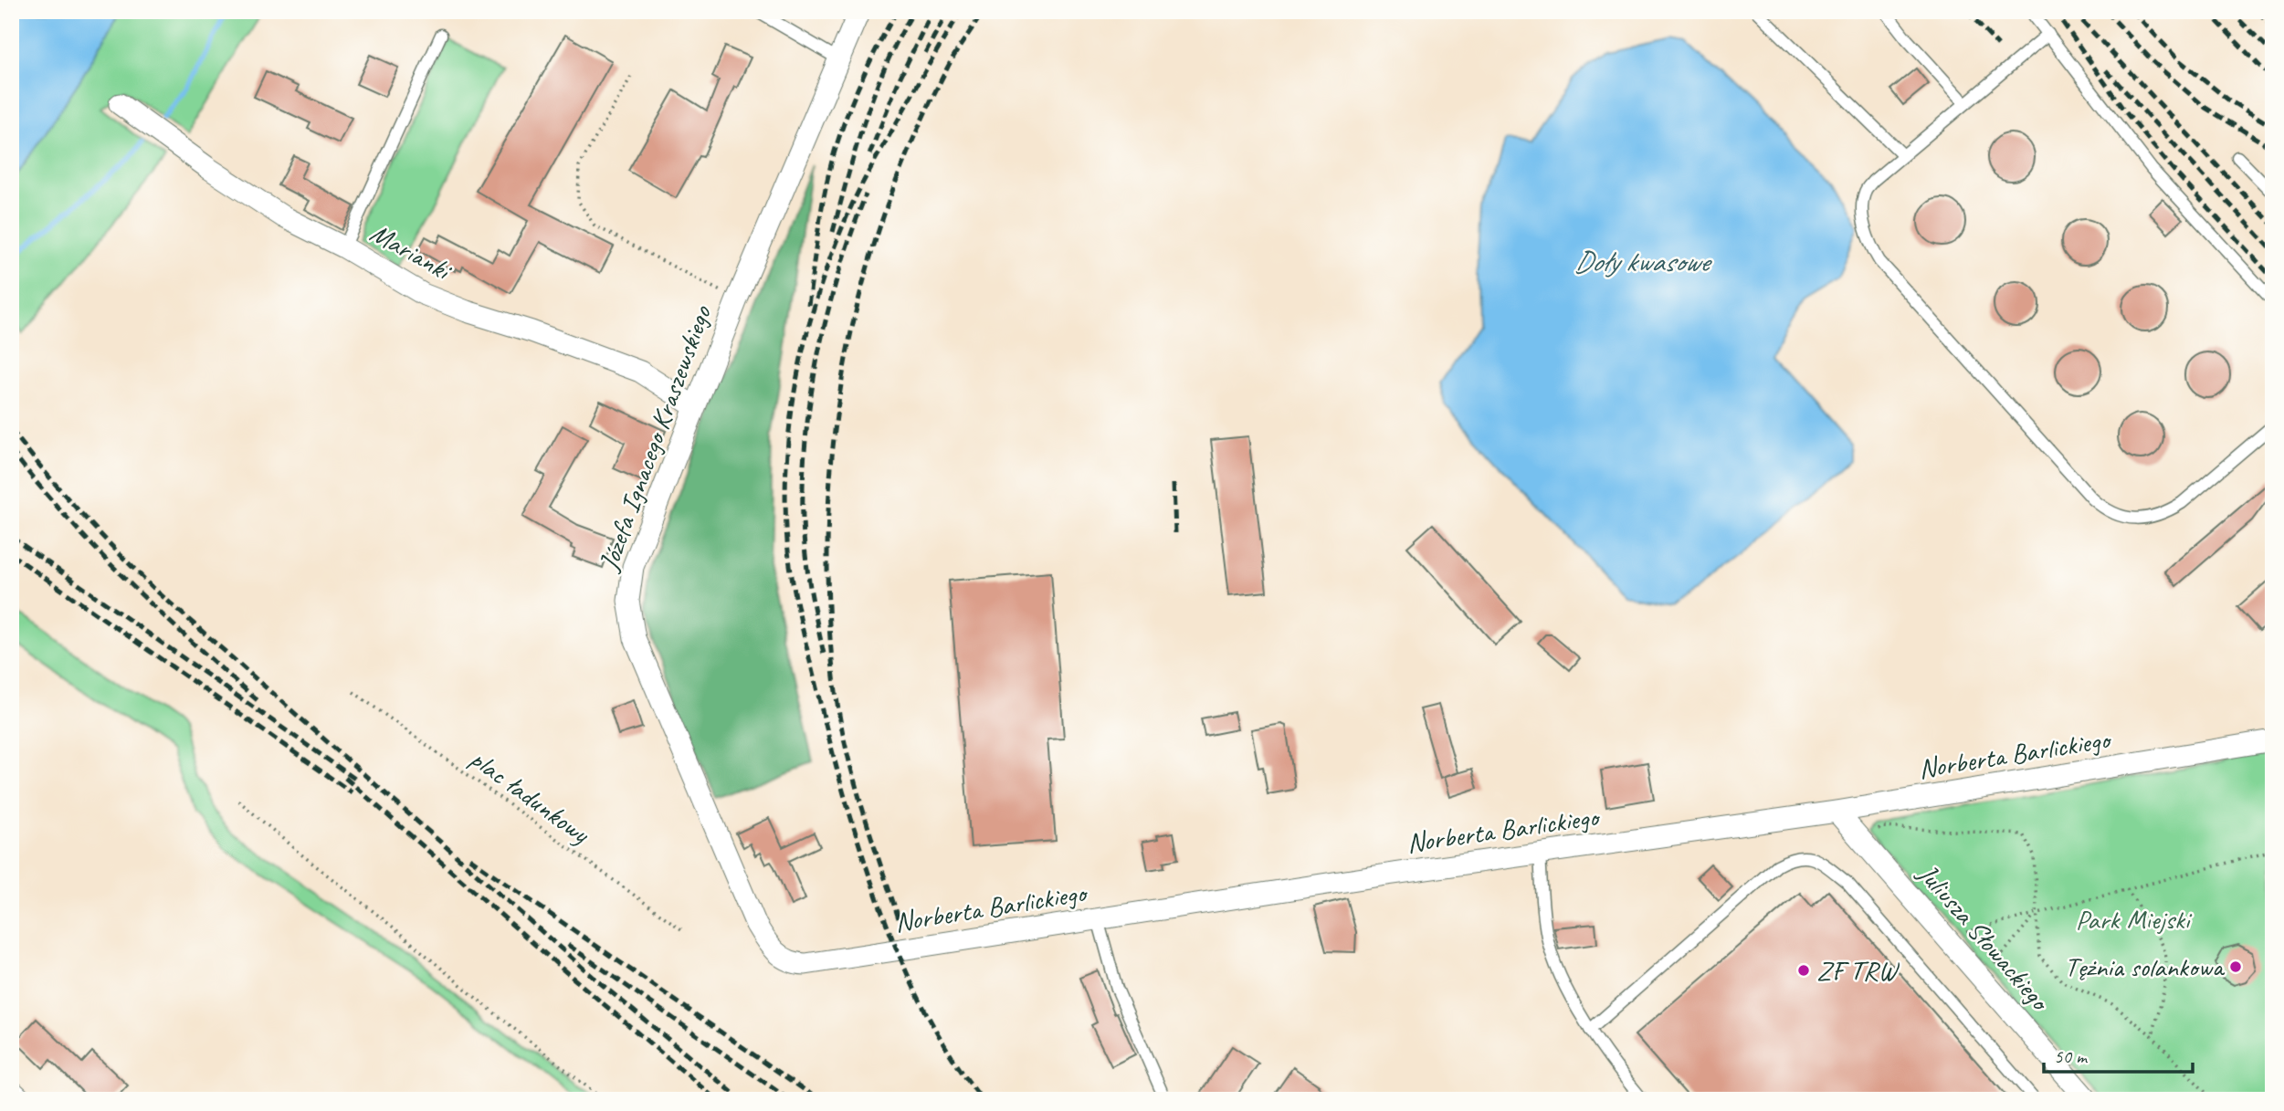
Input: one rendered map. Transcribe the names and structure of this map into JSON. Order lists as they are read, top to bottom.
{
  "streets": {
    "street": [
      "Marianki",
      "Józefa Ignacego Kraszewskiego",
      "Norberta Barlickiego",
      "Juliusza Słowackiego"
    ],
    "path": ["plac ładunkowy"]
  },
  "crossings": [
    ["Marianki", "Józefa Ignacego Kraszewskiego"],
    ["Józefa Ignacego Kraszewskiego", "Norberta Barlickiego"],
    ["Norberta Barlickiego", "Juliusza Słowackiego"]
  ],
  "water": ["Doły kwasowe"],
  "parks": ["Park Miejski"],
  "places": ["Tężnia solankowa", "ZF TRW"],
  "scale_bar": "50 m"
}
